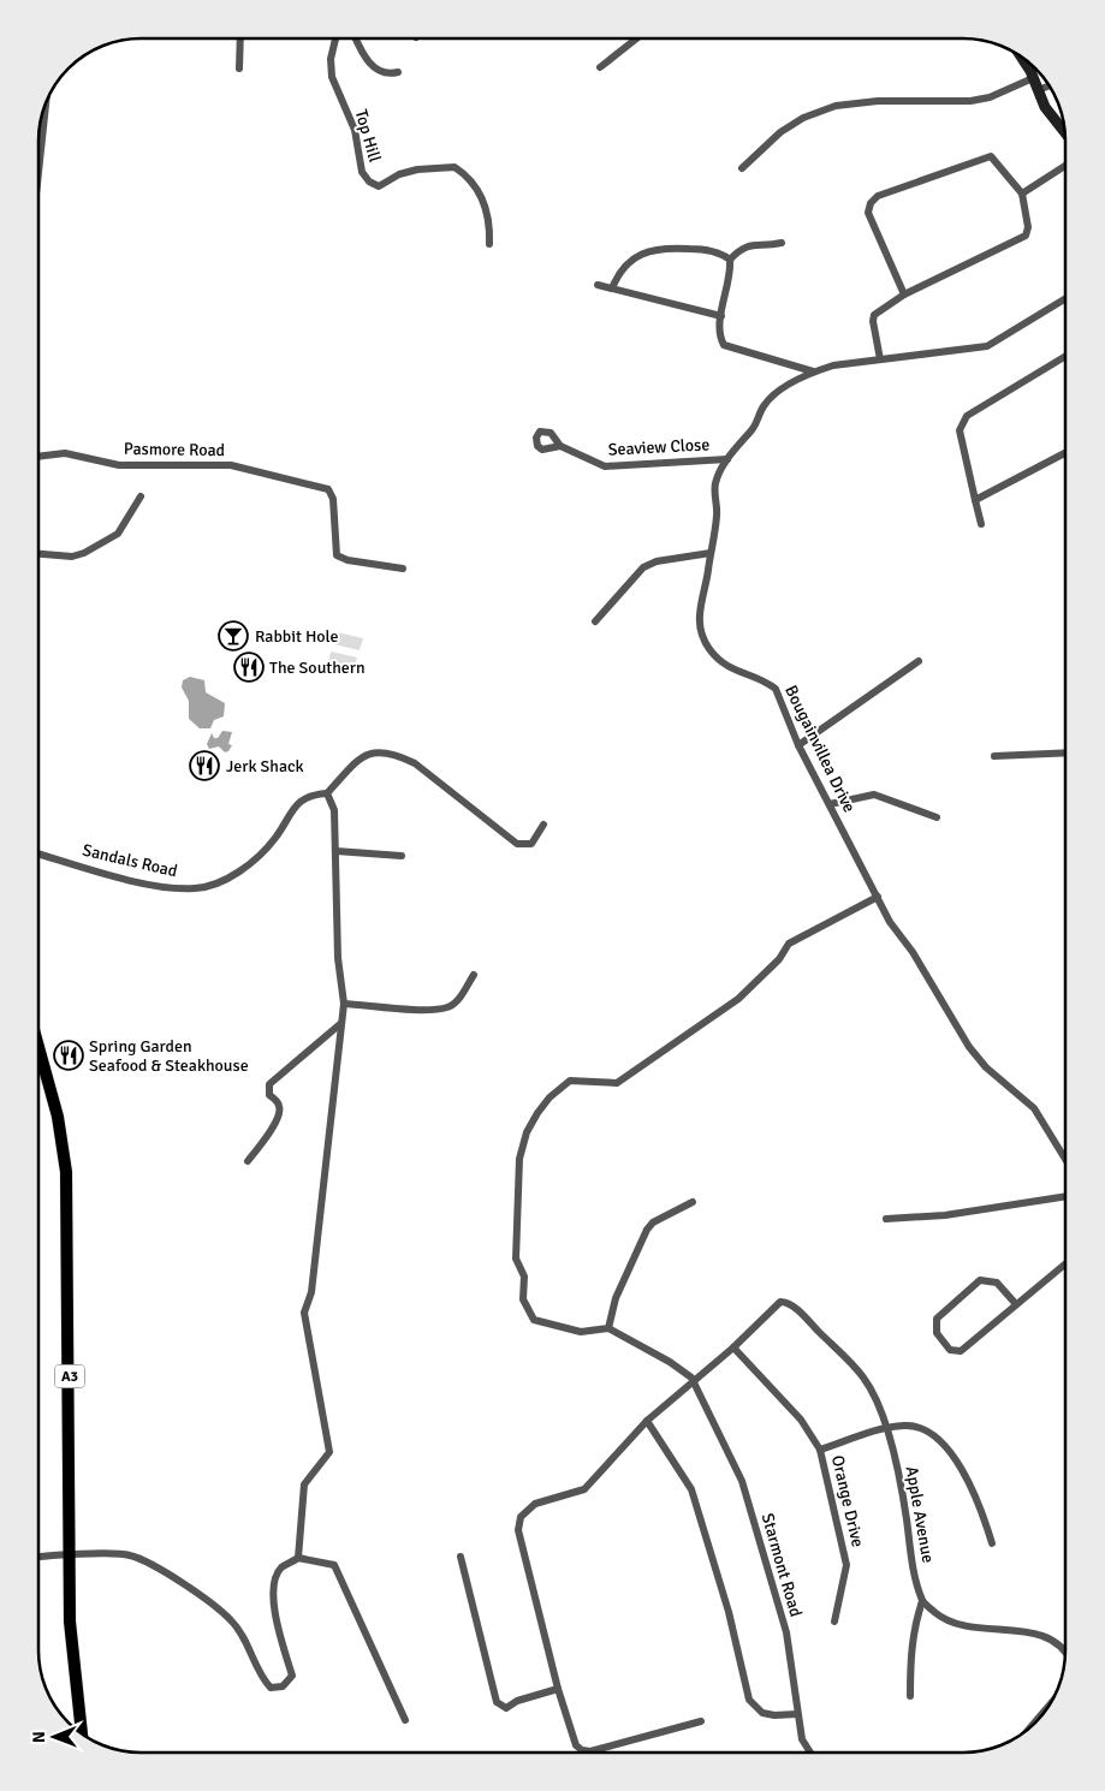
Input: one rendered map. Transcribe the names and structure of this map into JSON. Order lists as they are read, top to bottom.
{
  "streets": {
    "main road": ["A3"],
    "street": [
      "Top Hill",
      "Seaview Close",
      "Pasmore Road",
      "Bougainvillea Drive",
      "Sandals Road",
      "Orange Drive",
      "Apple Avenue",
      "Starmont Road"
    ]
  },
  "crossings": [
    ["Seaview Close", "Bougainvillea Drive"],
    ["Orange Drive", "Apple Avenue"]
  ],
  "places": {
    "bar": ["Rabbit Hole"],
    "restaurant": ["The Southern", "Jerk Shack", "Spring Garden Seafood & Steakhouse"]
  },
  "north": "left"
}
